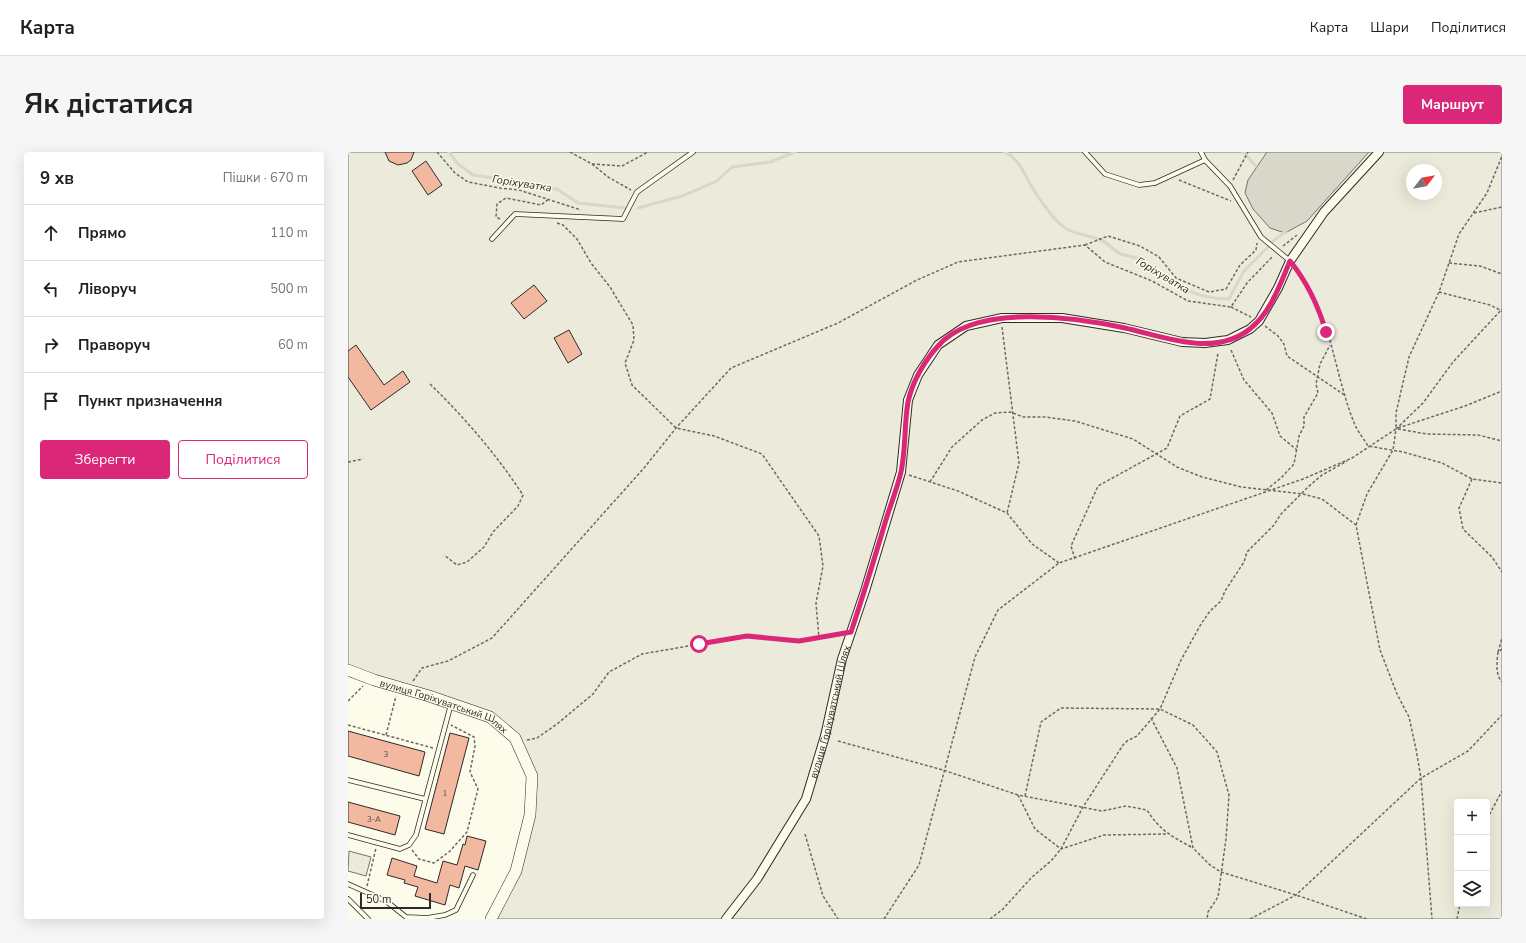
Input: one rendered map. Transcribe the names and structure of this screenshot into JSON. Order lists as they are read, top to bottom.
{
  "streets": {
    "street": ["вулиця Горіхуватський Шлях"]
  },
  "water": ["Горіхуватка"],
  "house_numbers": ["3", "1", "3-А"],
  "scale_bar": "50 m",
  "north": "top right",
  "page": {
    "header": "Карта",
    "nav": ["Карта", "Шари", "Поділитися"],
    "title": "Як дістатися",
    "buttons": [
      "Маршрут",
      ["Зберегти", "Поділитися"]
    ],
    "heading": ["9 хв", "Пішки · 670 m"],
    "list": [
      ["Прямо", "110 m"],
      ["Ліворуч", "500 m"],
      ["Праворуч", "60 m"],
      "Пункт призначення"
    ],
    "map_buttons": ["+", "−"],
    "scale": "50 m"
  }
}
